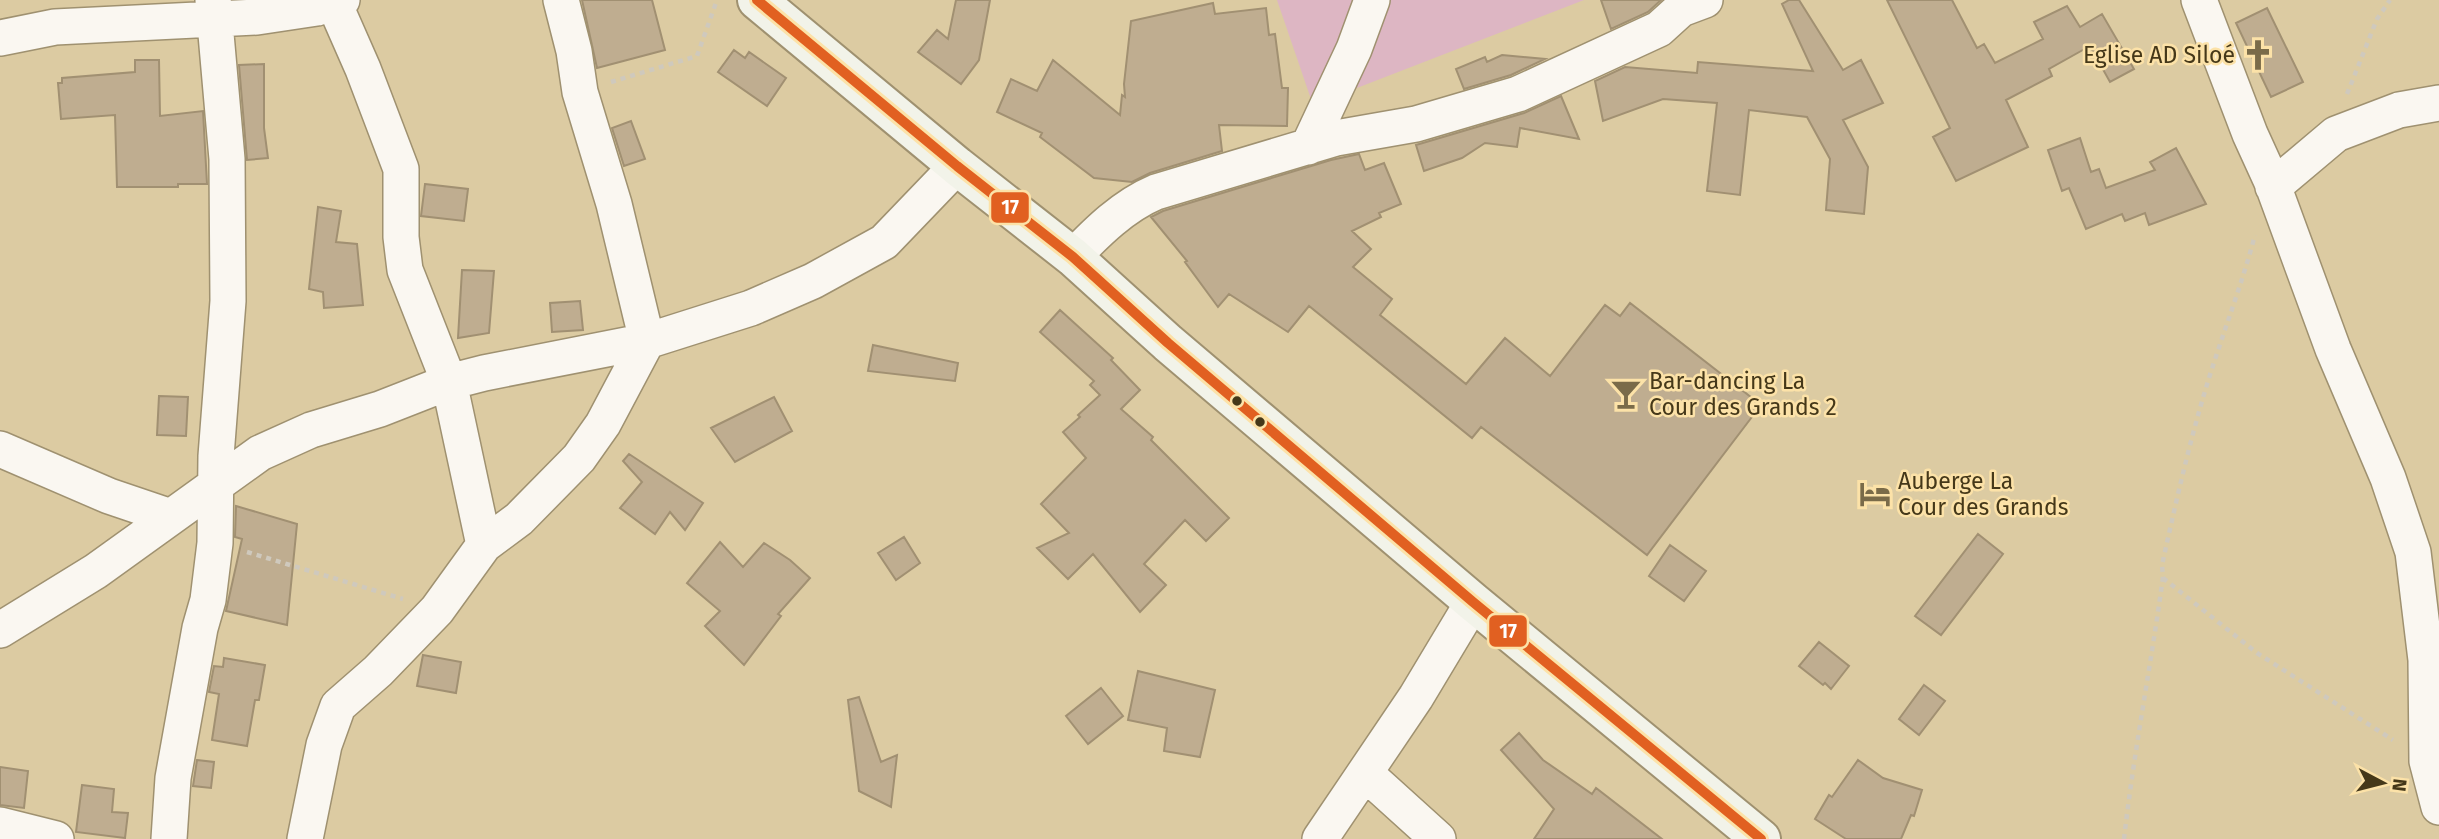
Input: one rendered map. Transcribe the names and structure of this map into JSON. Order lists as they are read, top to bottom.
{
  "places": {
    "church": ["Eglise AD Siloé"],
    "bar": ["Bar-dancing La Cour des Grands 2"],
    "hotel": ["Auberge La Cour des Grands"]
  },
  "lines": ["transit line 17"],
  "north": "right"
}
